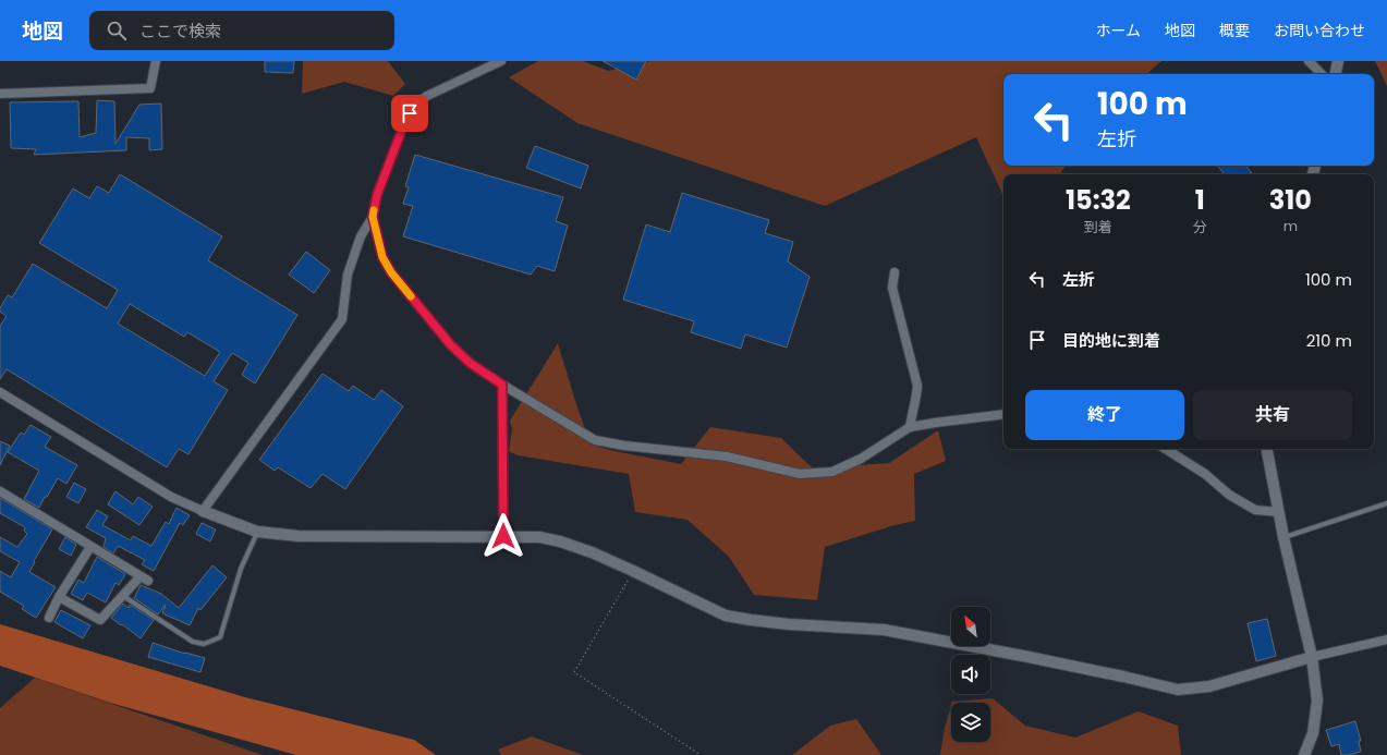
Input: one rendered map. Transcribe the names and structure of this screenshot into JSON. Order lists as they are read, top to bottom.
{
  "north": "top left",
  "page": {
    "header": "地図",
    "search": "ここで検索",
    "nav": [
      "ホーム",
      "地図",
      "概要",
      "お問い合わせ"
    ],
    "turn": ["100 m", "左折"],
    "eta": [
      "15:32",
      "到着",
      "1",
      "分",
      "310",
      "m"
    ],
    "list": [
      {
        "name": "左折",
        "value": "100 m"
      },
      {
        "name": "目的地に到着",
        "value": "210 m"
      }
    ],
    "buttons": ["終了", "共有"]
  }
}
